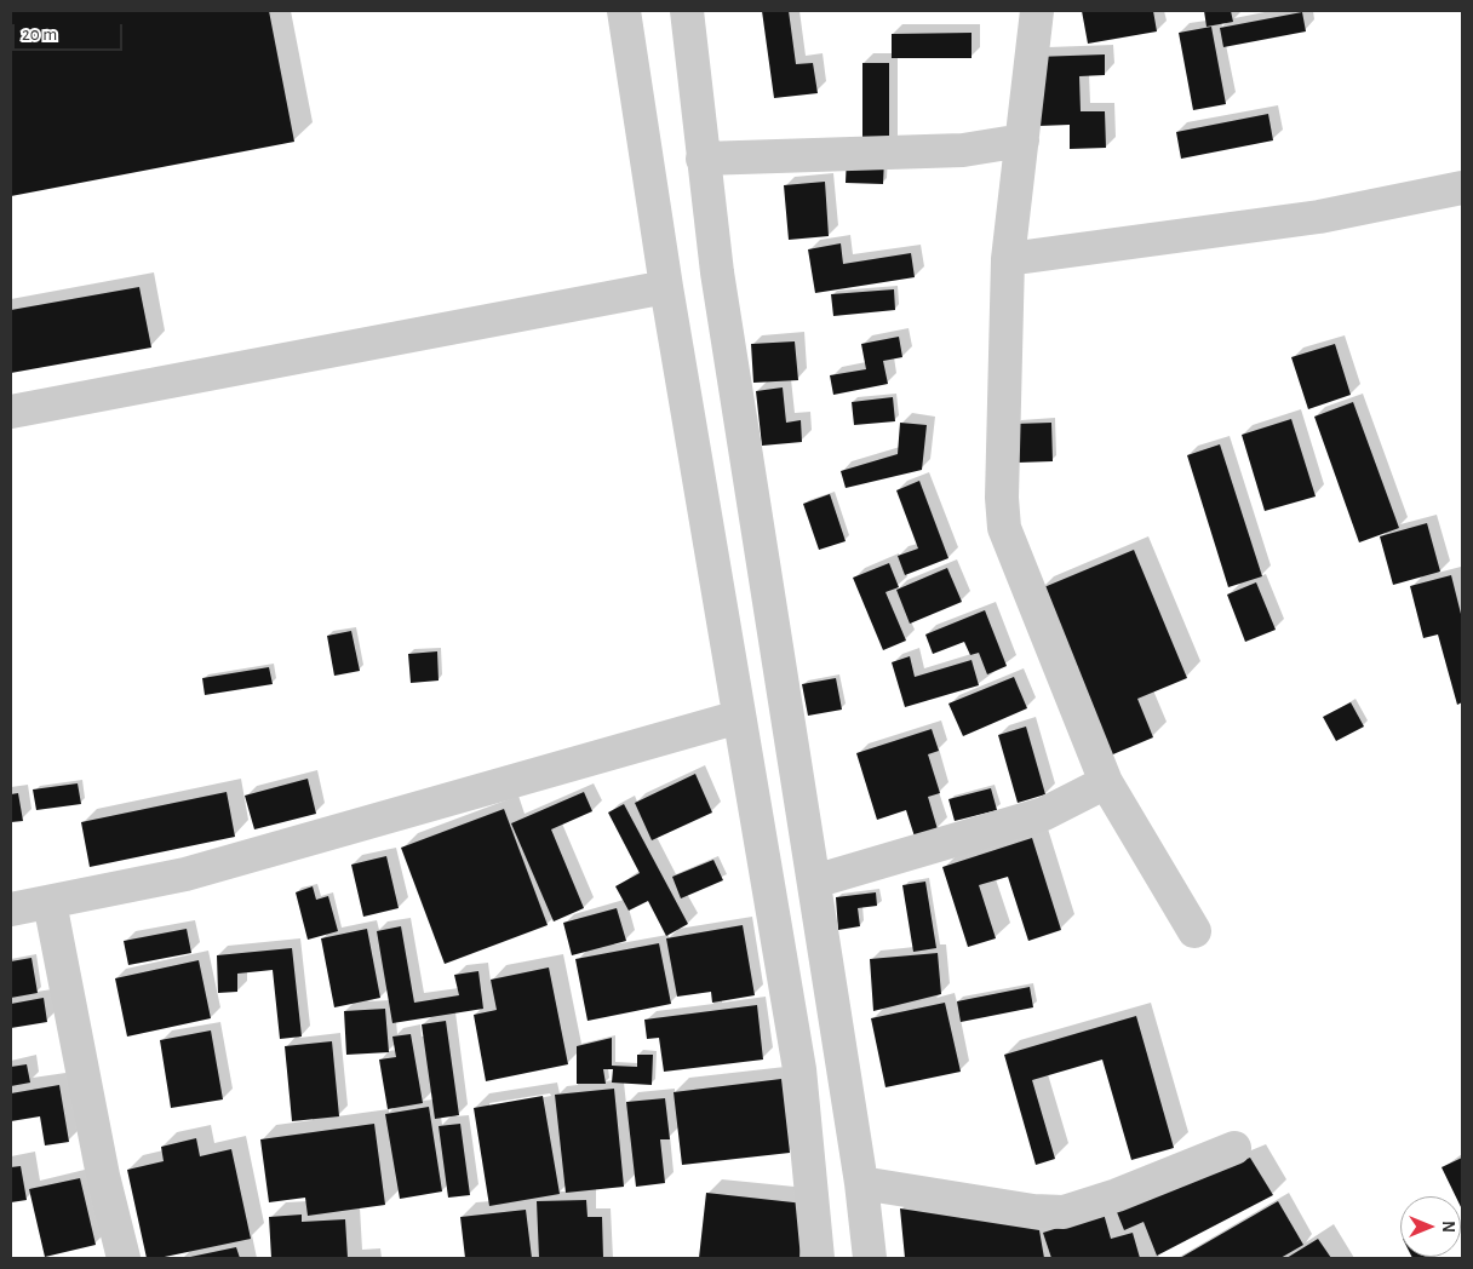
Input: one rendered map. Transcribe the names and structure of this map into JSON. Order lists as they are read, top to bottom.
{
  "scale_bar": "20 m",
  "north": "right"
}
